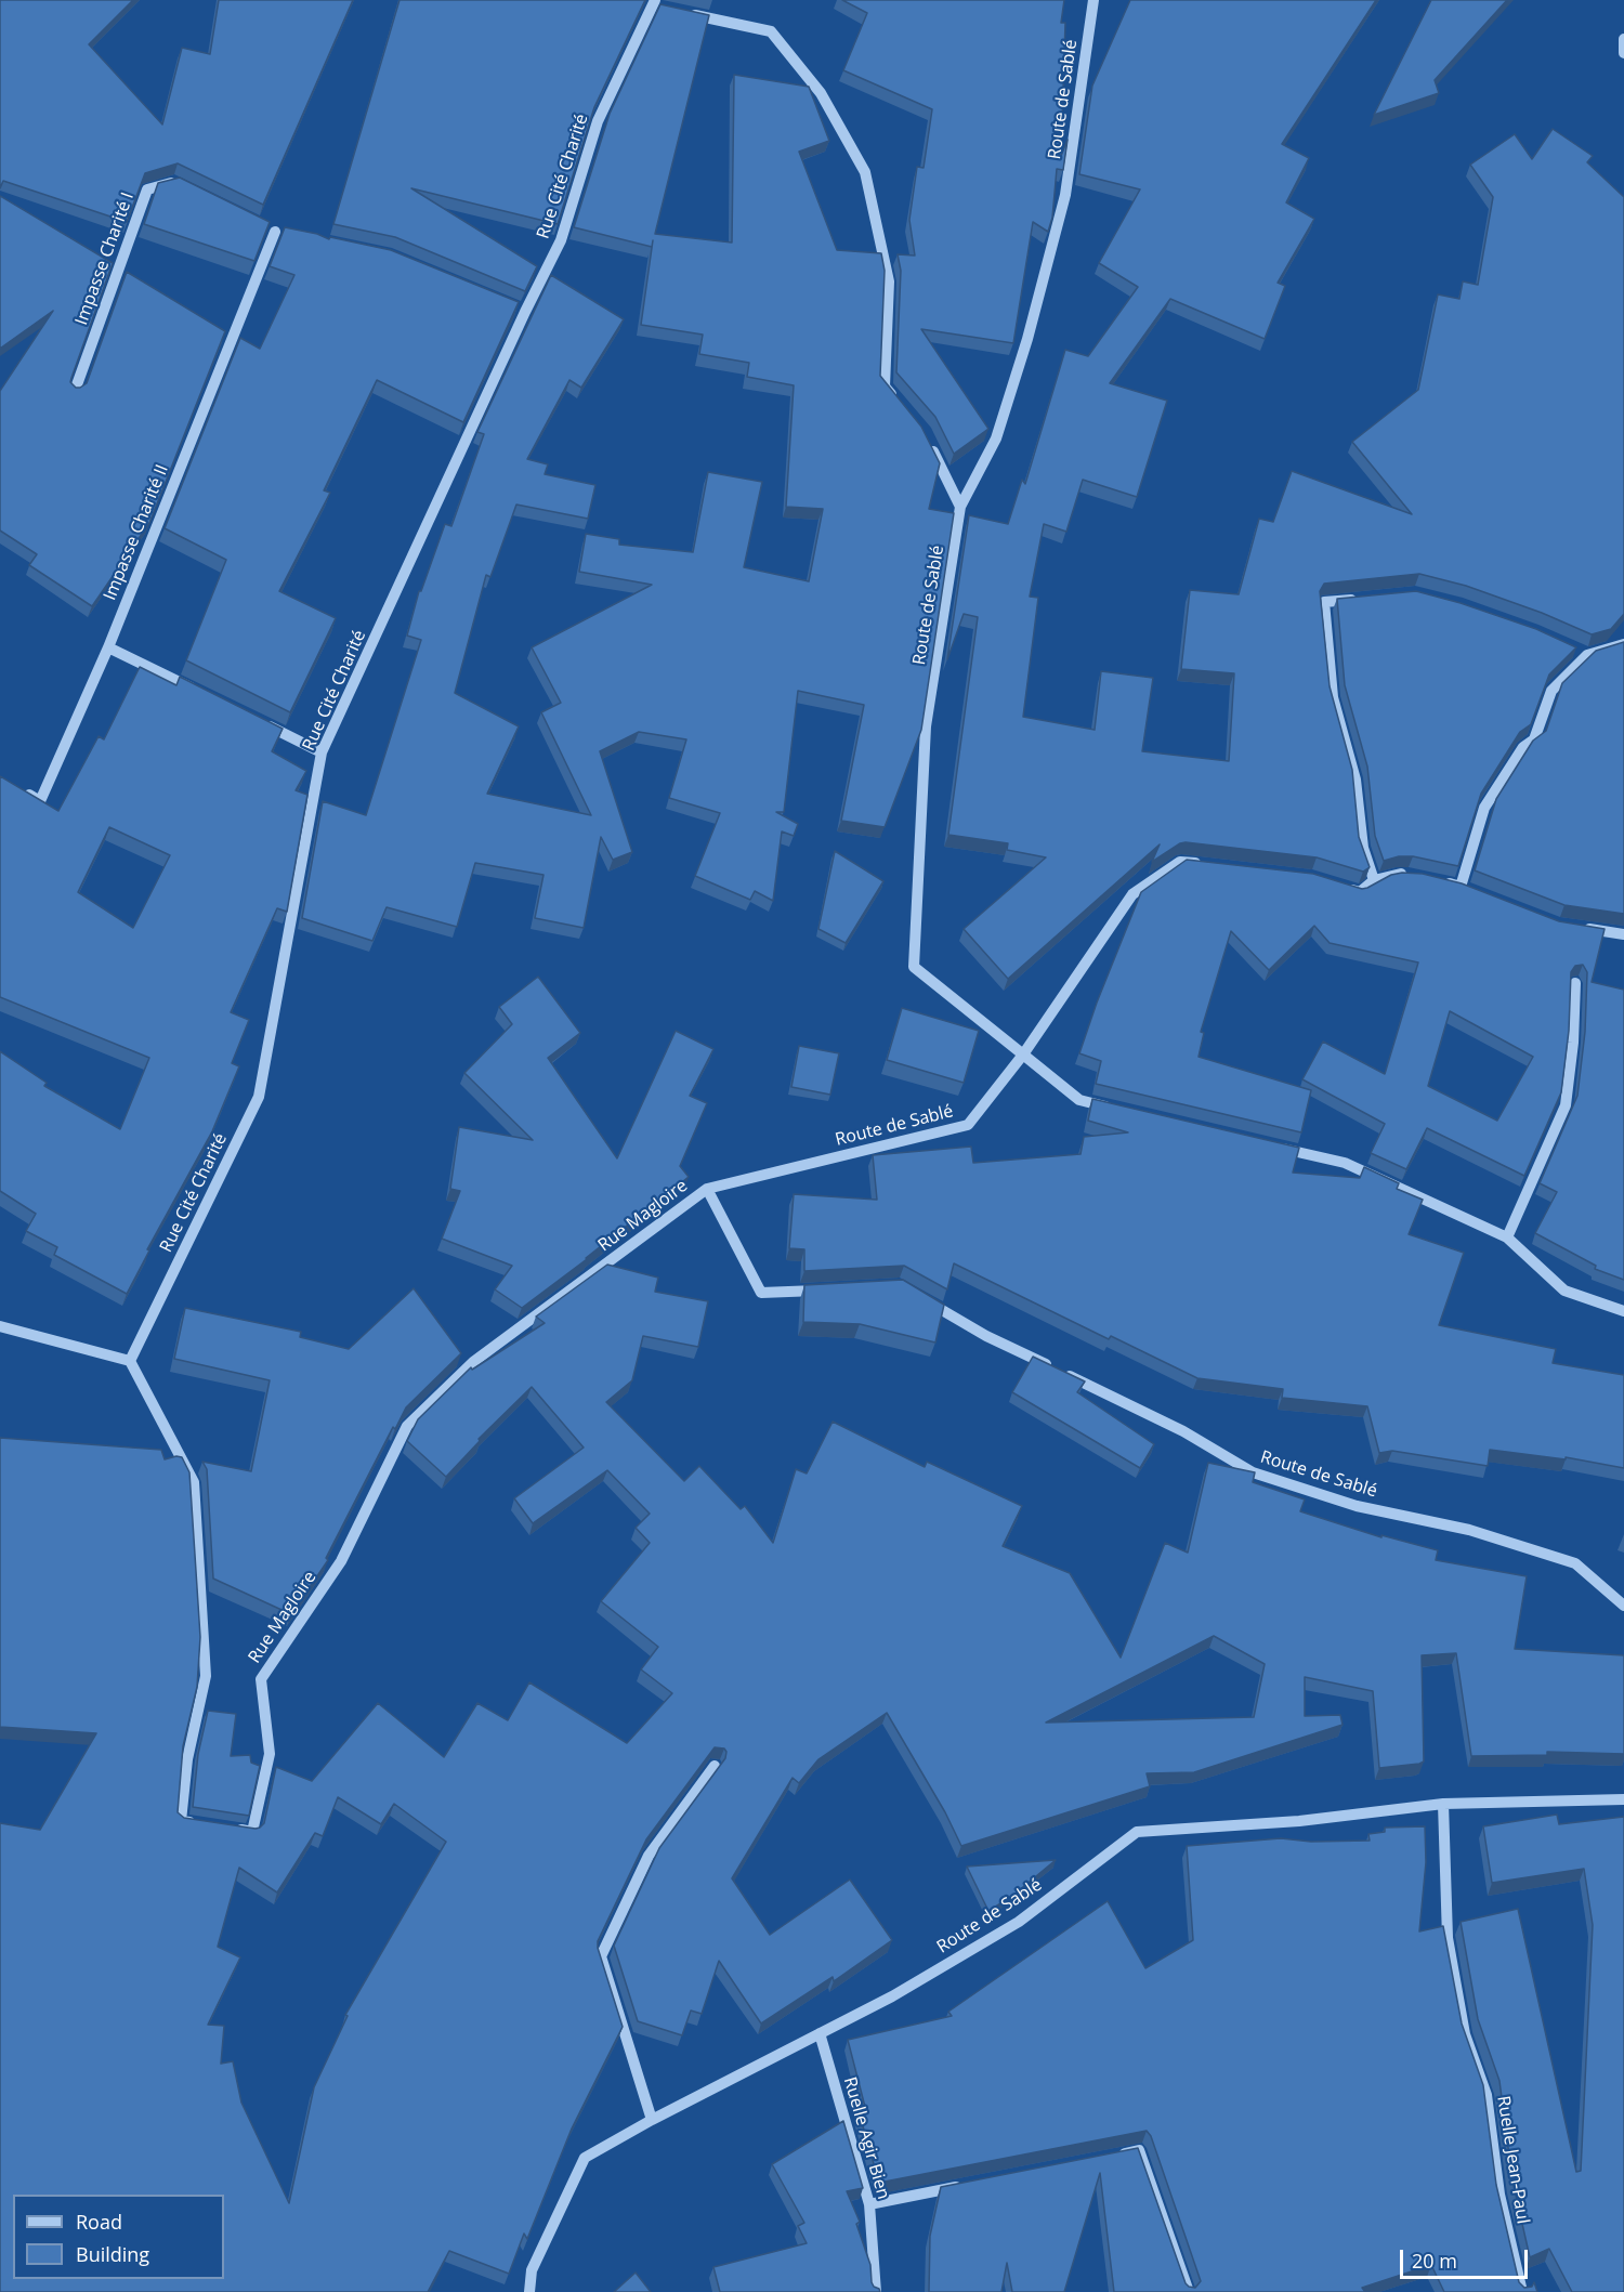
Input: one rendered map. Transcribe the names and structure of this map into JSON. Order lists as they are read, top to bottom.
{
  "streets": {
    "street": [
      "Route de Sablé",
      "Rue Cité Charité",
      "Impasse Charité I",
      "Impasse Charité II",
      "Rue Magloire",
      "Ruelle Agir Bien",
      "Ruelle Jean-Paul"
    ]
  },
  "crossings": [
    ["Route de Sablé", "Rue Magloire"],
    ["Route de Sablé", "Ruelle Agir Bien"],
    ["Route de Sablé", "Ruelle Jean-Paul"]
  ],
  "legend": ["Road", "Building"],
  "scale_bar": "20 m"
}
